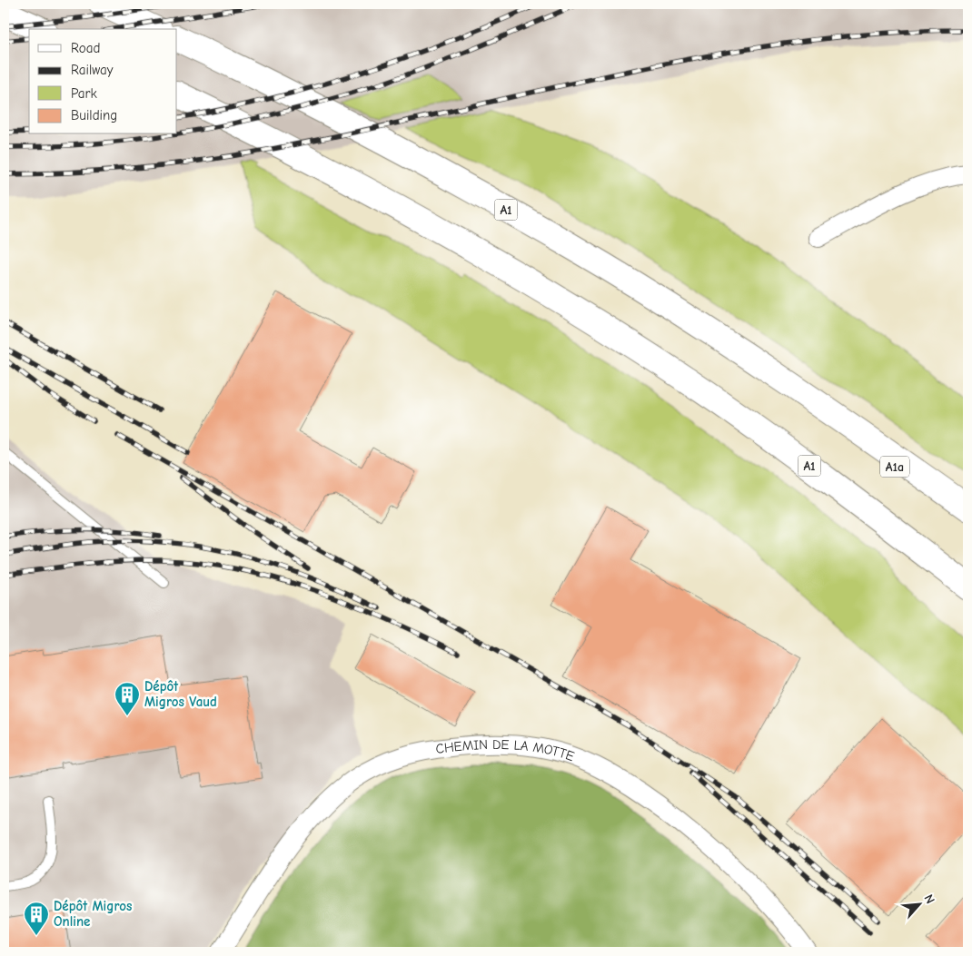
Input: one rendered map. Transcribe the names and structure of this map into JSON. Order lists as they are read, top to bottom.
{
  "streets": {
    "highway": ["A1", "A1a"],
    "street": ["CHEMIN DE LA MOTTE"]
  },
  "crossings": [
    ["A1", "A1a"]
  ],
  "places": {
    "building": ["Dépôt Migros Vaud", "Dépôt Migros Online"]
  },
  "legend": [
    "Road",
    "Railway",
    "Park",
    "Building"
  ],
  "north": "top right"
}
